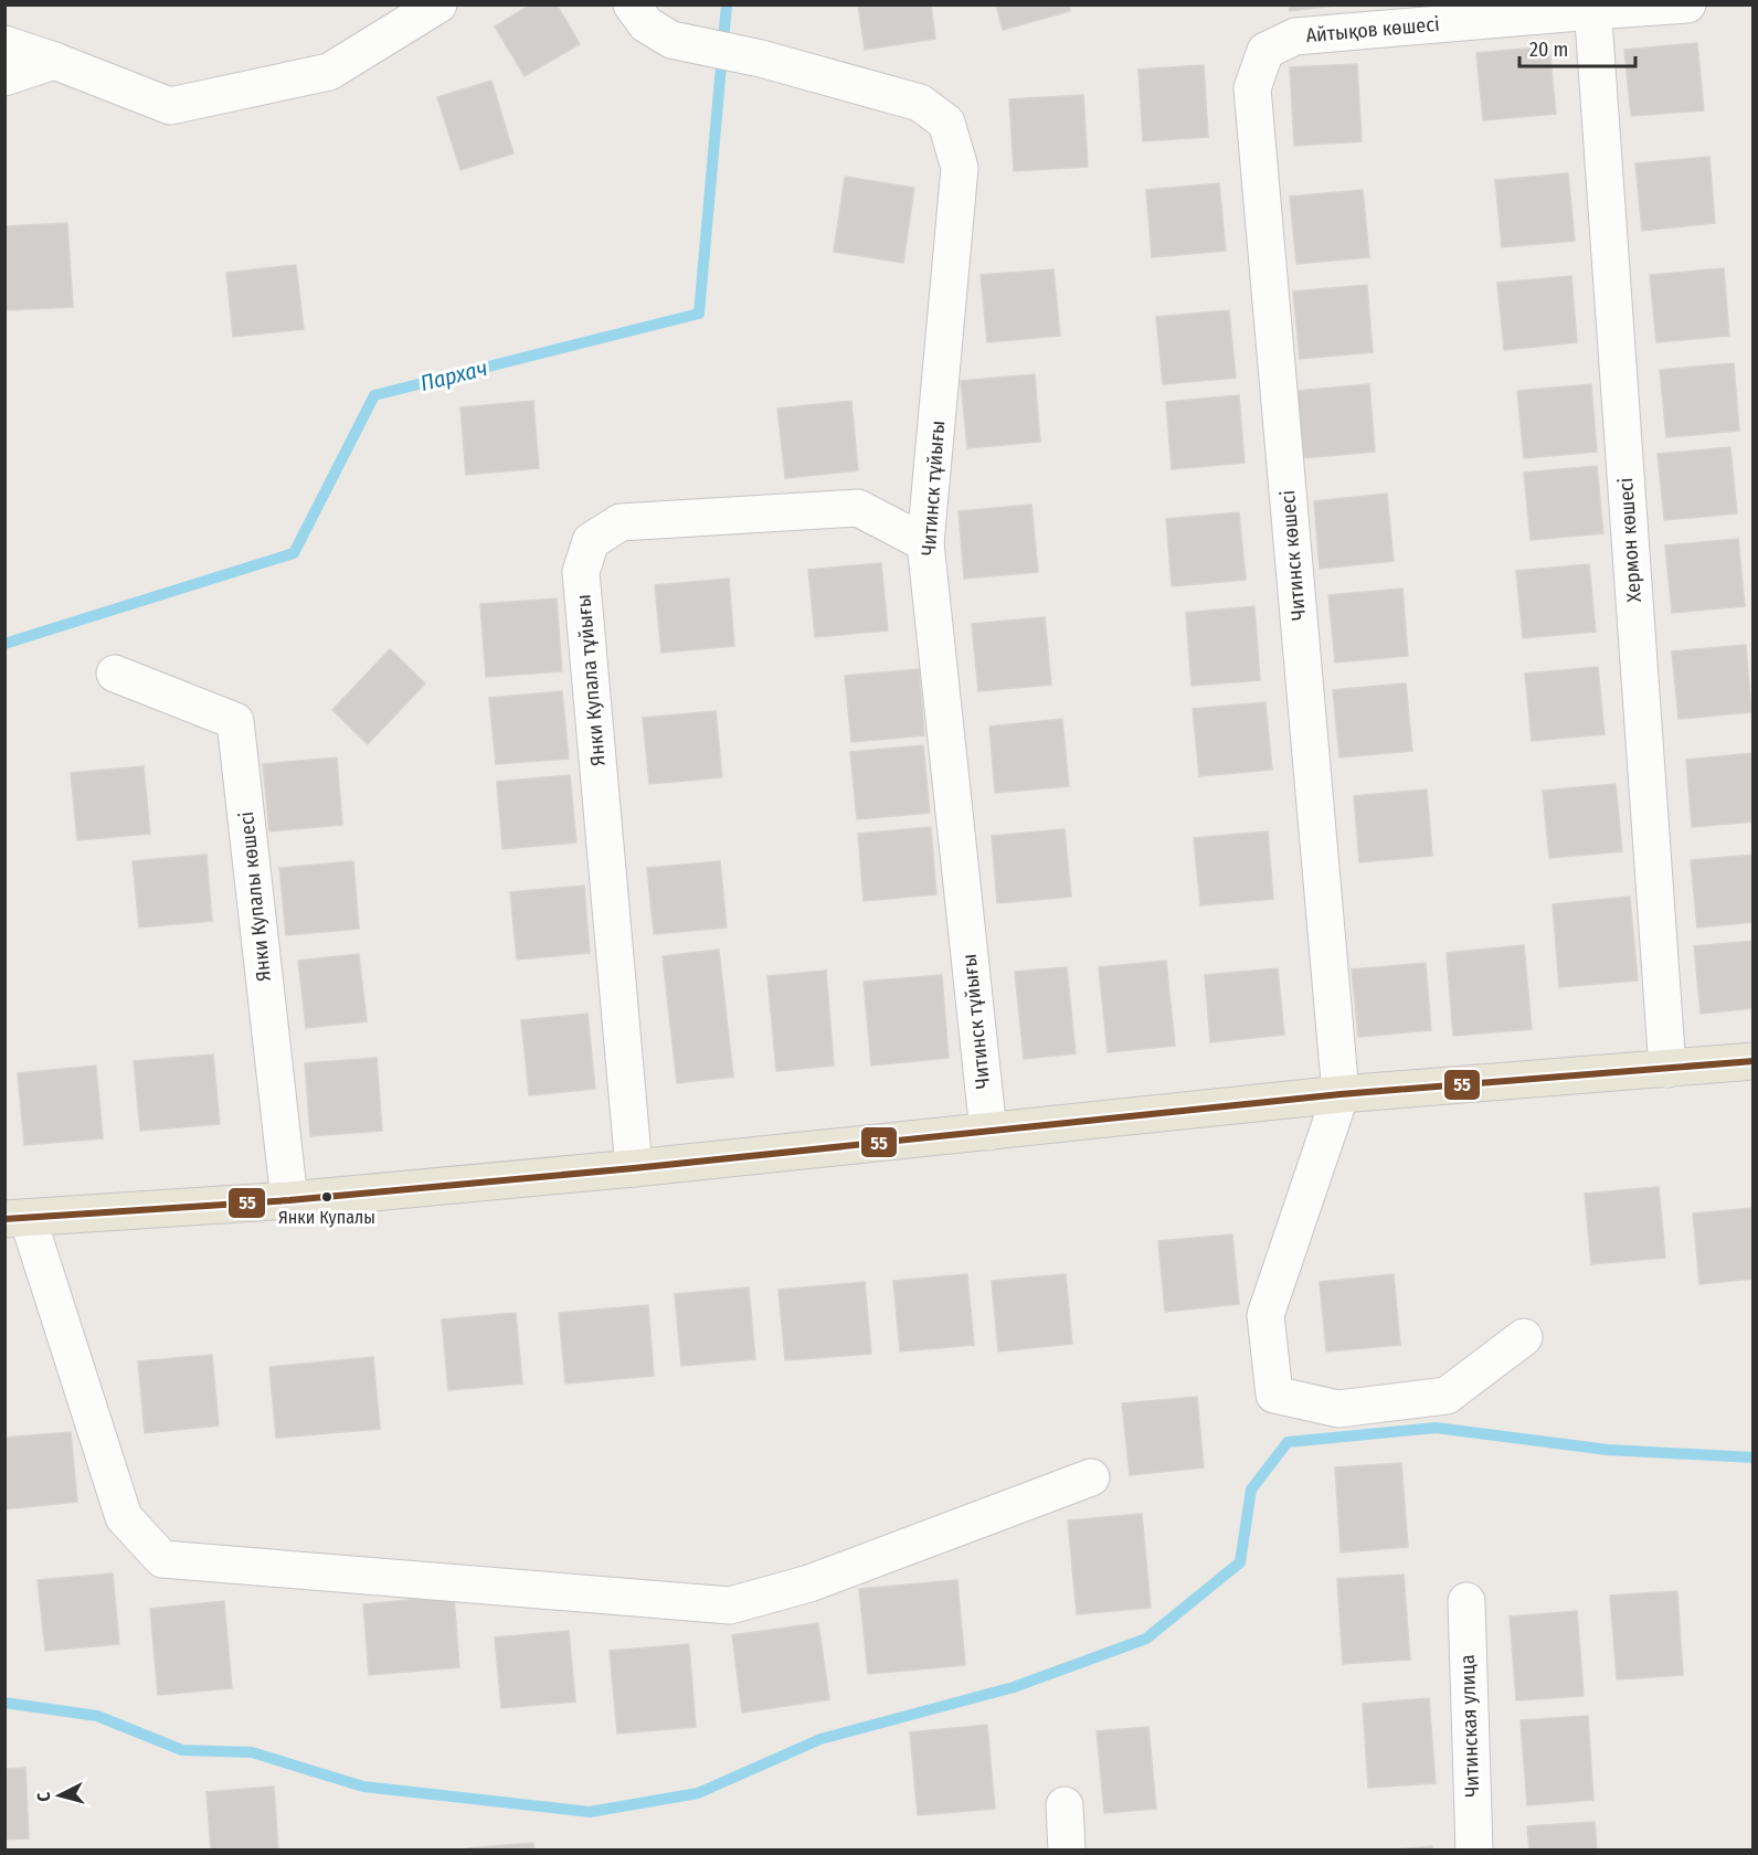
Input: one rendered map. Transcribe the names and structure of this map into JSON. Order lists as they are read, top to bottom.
{
  "streets": {
    "street": [
      "Айтықов көшесі",
      "Читинск тұйығы",
      "Хермон көшесі",
      "Читинск көшесі",
      "Янки Купала тұйығы",
      "Янки Купалы көшесі",
      "Читинская улица"
    ]
  },
  "crossings": [
    ["Айтықов көшесі", "Хермон көшесі"],
    ["Айтықов көшесі", "Читинск көшесі"],
    ["Читинск тұйығы", "Янки Купала тұйығы"]
  ],
  "water": ["Пархач"],
  "places": ["Янки Купалы"],
  "lines": ["transit line 55"],
  "scale_bar": "20 m",
  "north": "left"
}
